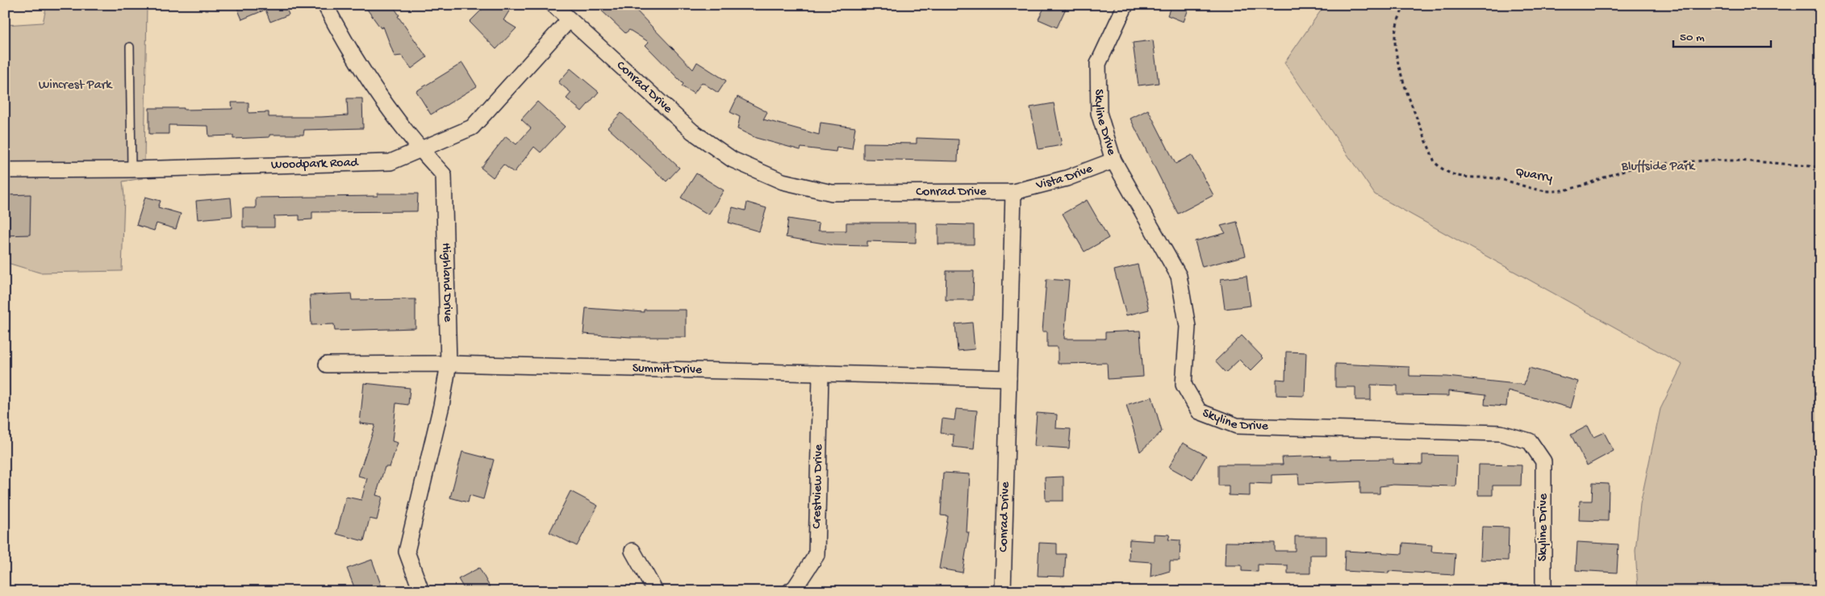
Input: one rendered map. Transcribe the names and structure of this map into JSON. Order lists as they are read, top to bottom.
{
  "streets": {
    "street": [
      "Conrad Drive",
      "Skyline Drive",
      "Woodpark Road",
      "Vista Drive",
      "Highland Drive",
      "Summit Drive",
      "Crestview Drive"
    ],
    "path": ["Quarry"]
  },
  "crossings": [
    ["Conrad Drive", "Woodpark Road"],
    ["Conrad Drive", "Vista Drive"],
    ["Conrad Drive", "Summit Drive"],
    ["Skyline Drive", "Vista Drive"],
    ["Woodpark Road", "Highland Drive"],
    ["Highland Drive", "Summit Drive"],
    ["Summit Drive", "Crestview Drive"]
  ],
  "parks": ["Wincrest Park", "Bluffside Park"],
  "scale_bar": "50 m"
}
